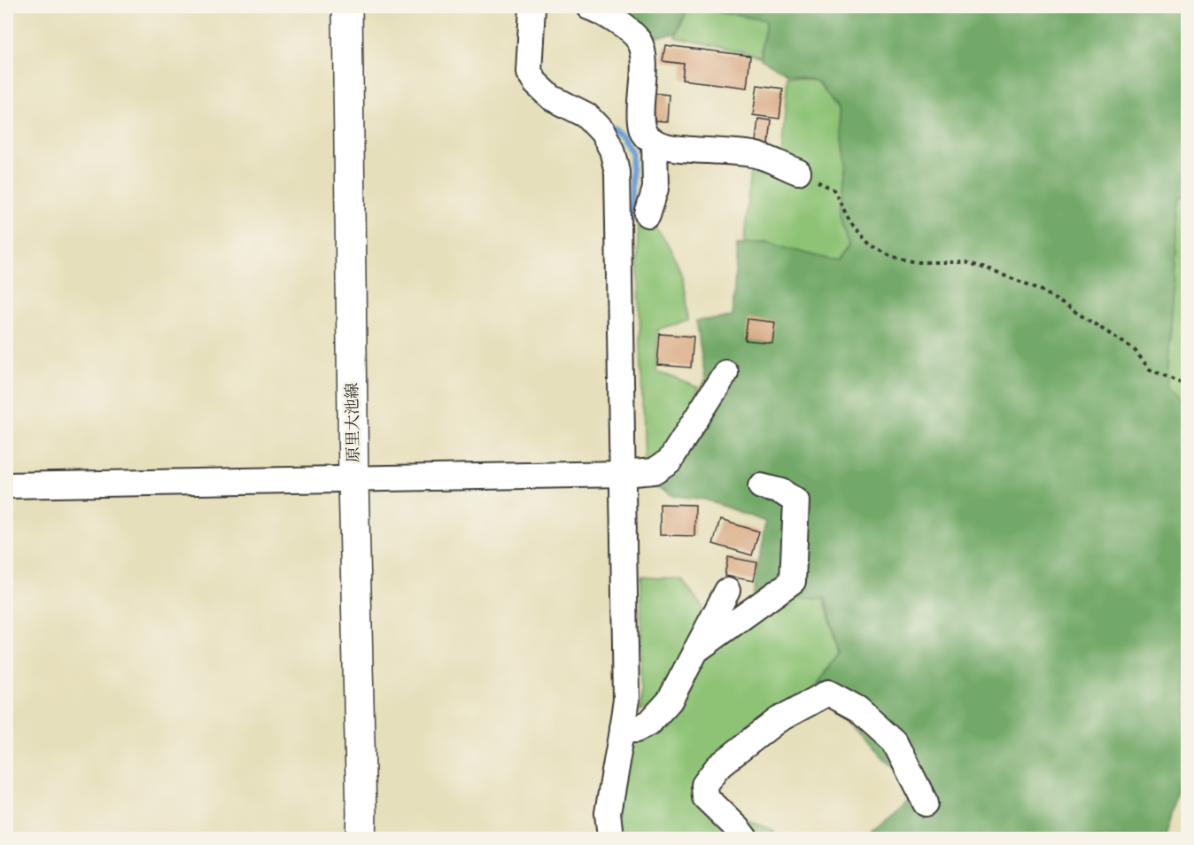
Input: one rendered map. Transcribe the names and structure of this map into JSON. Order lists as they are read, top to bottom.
{
  "streets": {
    "main road": ["原里大池線"]
  }
}
